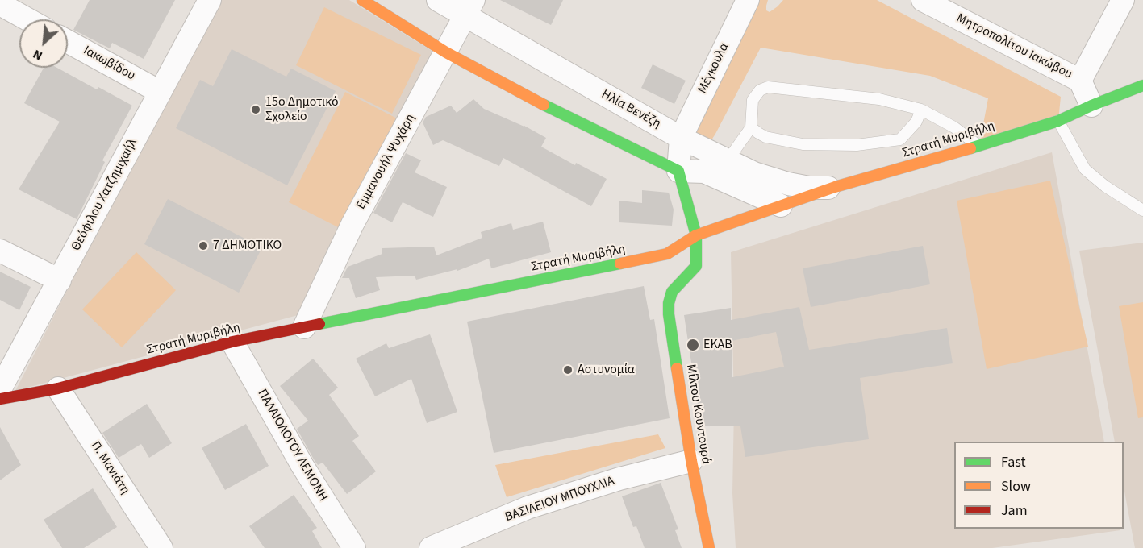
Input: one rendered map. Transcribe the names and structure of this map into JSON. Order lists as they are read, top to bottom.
{
  "streets": {
    "main road": ["Στρατή Μυριβήλη", "Μίλτου Κουντουρά"],
    "street": [
      "Μητροπολίτου Ιακώβου",
      "Ιακωβίδου",
      "Μέγκουλα",
      "Ηλία Βενέζη",
      "Εμμανουήλ Ψυχάρη",
      "Θεόφιλου Χατζημιχαήλ",
      "ΠΑΛΑΙΟΛΟΓΟΥ ΛΕΜΟΝΗ",
      "Π. Μανιάτη",
      "ΒΑΣΙΛΕΙΟΥ ΜΠΟΥΧΛΙΑ"
    ]
  },
  "crossings": [
    ["Μητροπολίτου Ιακώβου", "Στρατή Μυριβήλη"],
    ["Ιακωβίδου", "Θεόφιλου Χατζημιχαήλ"],
    ["Μέγκουλα", "Ηλία Βενέζη"],
    ["Ηλία Βενέζη", "Στρατή Μυριβήλη"],
    ["Ηλία Βενέζη", "Εμμανουήλ Ψυχάρη"],
    ["Στρατή Μυριβήλη", "Εμμανουήλ Ψυχάρη"],
    ["Στρατή Μυριβήλη", "Μίλτου Κουντουρά"],
    ["Στρατή Μυριβήλη", "ΠΑΛΑΙΟΛΟΓΟΥ ΛΕΜΟΝΗ"],
    ["Στρατή Μυριβήλη", "Π. Μανιάτη"],
    ["Μίλτου Κουντουρά", "ΒΑΣΙΛΕΙΟΥ ΜΠΟΥΧΛΙΑ"]
  ],
  "places": [
    "15o Δημοτικό Σχολείο",
    "7 ΔΗΜΟΤΙΚΟ",
    "ΕΚΑΒ",
    "Αστυνομία"
  ],
  "legend": ["Fast", "Slow", "Jam"],
  "north": "bottom left"
}
